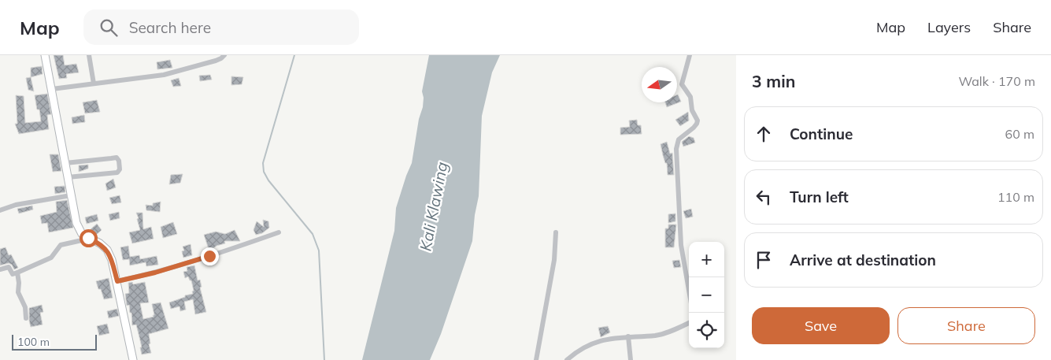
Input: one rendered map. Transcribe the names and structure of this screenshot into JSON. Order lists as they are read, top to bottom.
{
  "water": ["Kali Klawing"],
  "scale_bar": "100 m",
  "north": "left",
  "page": {
    "header": "Map",
    "search": "Search here",
    "nav": ["Map", "Layers", "Share"],
    "heading": ["3 min", "Walk · 170 m"],
    "list": [
      ["Continue", "60 m"],
      ["Turn left", "110 m"],
      "Arrive at destination"
    ],
    "map_buttons": ["+", "−"],
    "buttons": ["Save", "Share"],
    "scale": "100 m"
  }
}
